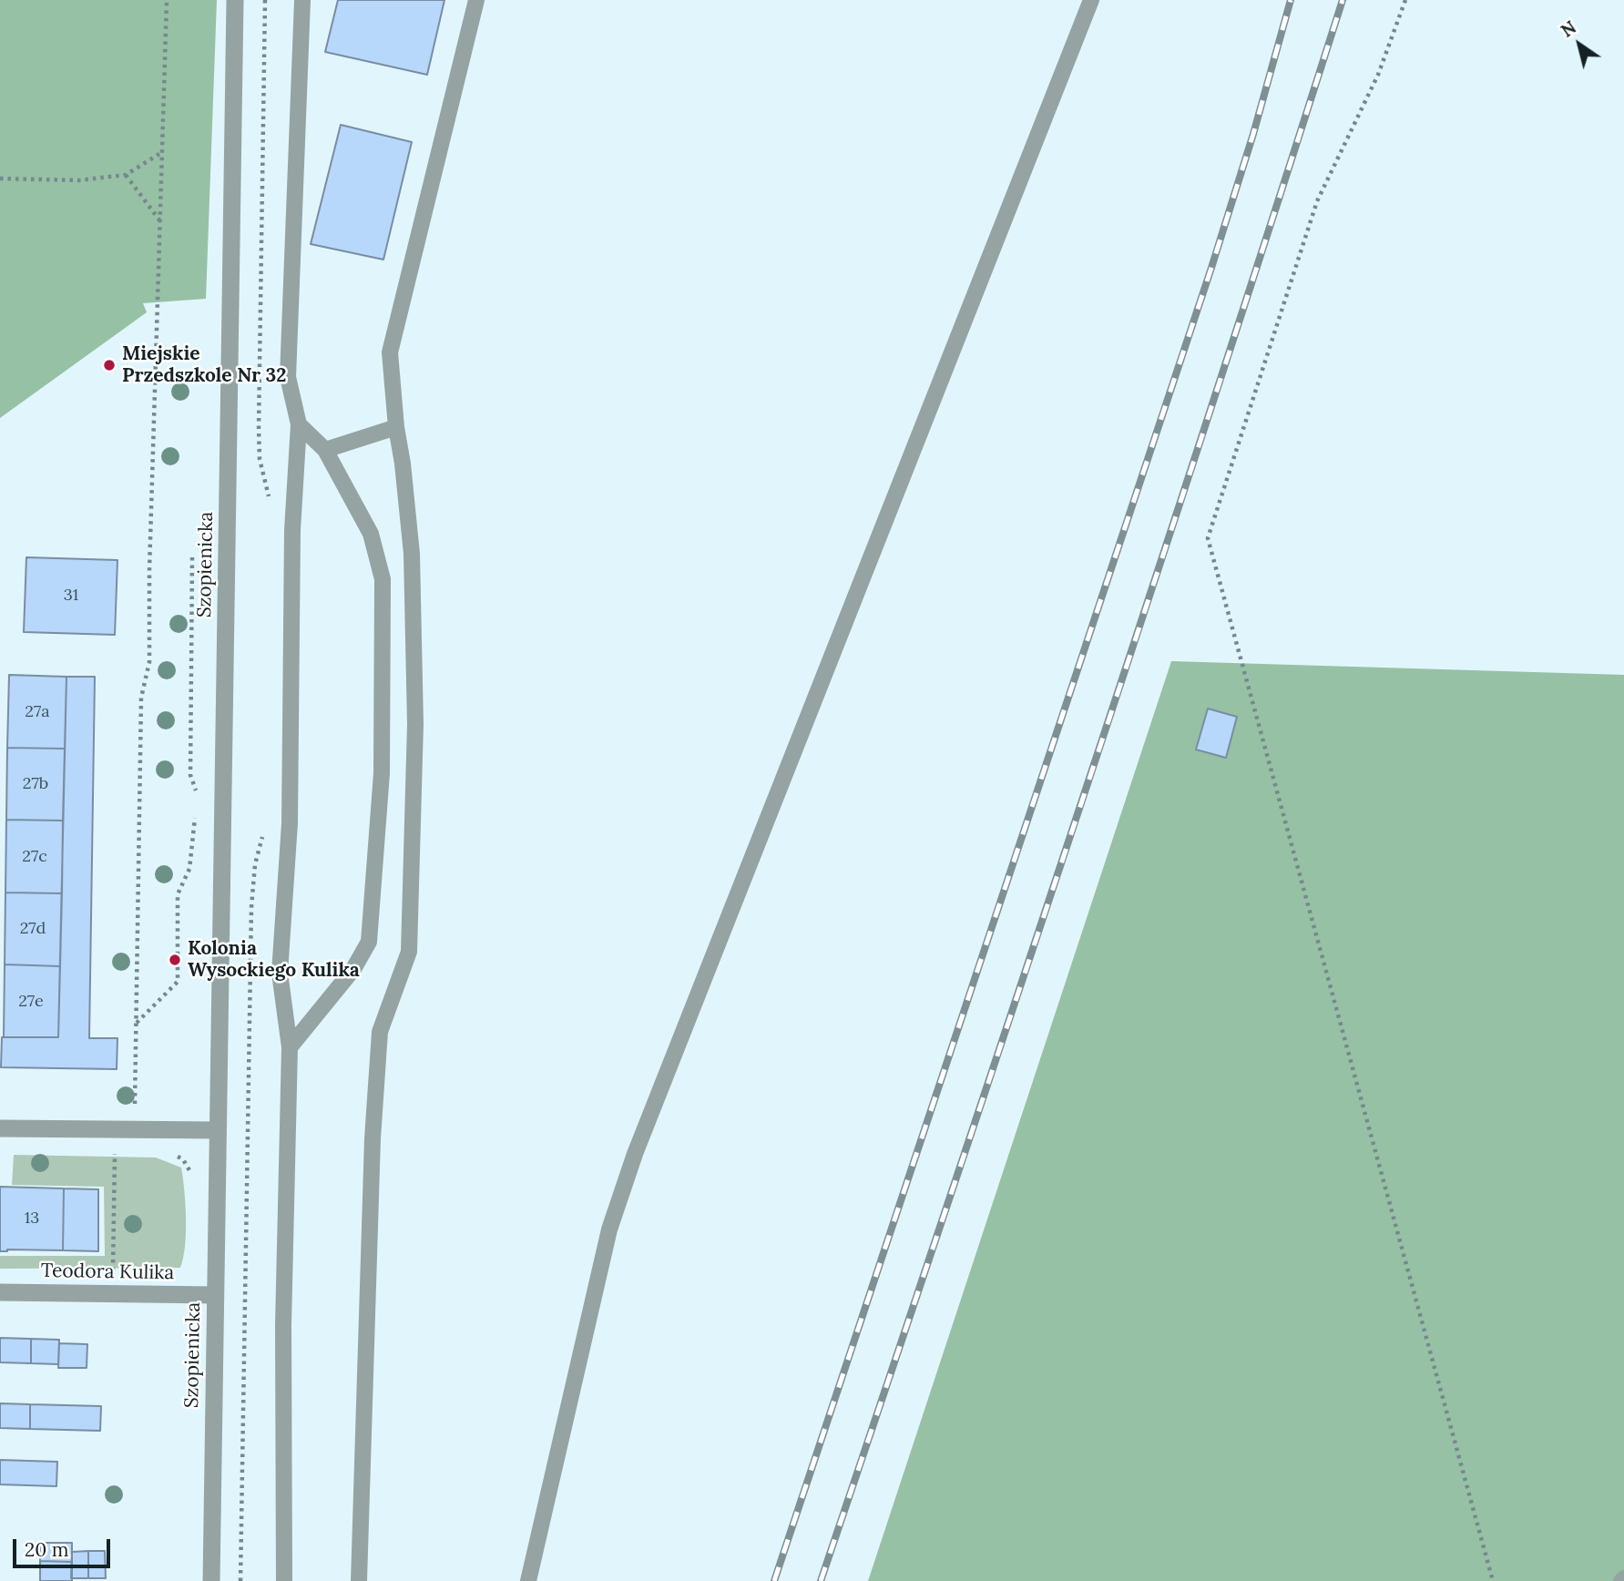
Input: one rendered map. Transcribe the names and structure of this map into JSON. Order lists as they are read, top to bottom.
{
  "streets": {
    "street": ["Szopienicka", "Teodora Kulika"]
  },
  "crossings": [
    ["Szopienicka", "Teodora Kulika"]
  ],
  "places": ["Miejskie Przedszkole Nr 32", "Kolonia Wysockiego Kulika"],
  "house_numbers": [
    "31",
    "27a",
    "27b",
    "27c",
    "27d",
    "27e",
    "13"
  ],
  "scale_bar": "20 m",
  "north": "top left"
}
